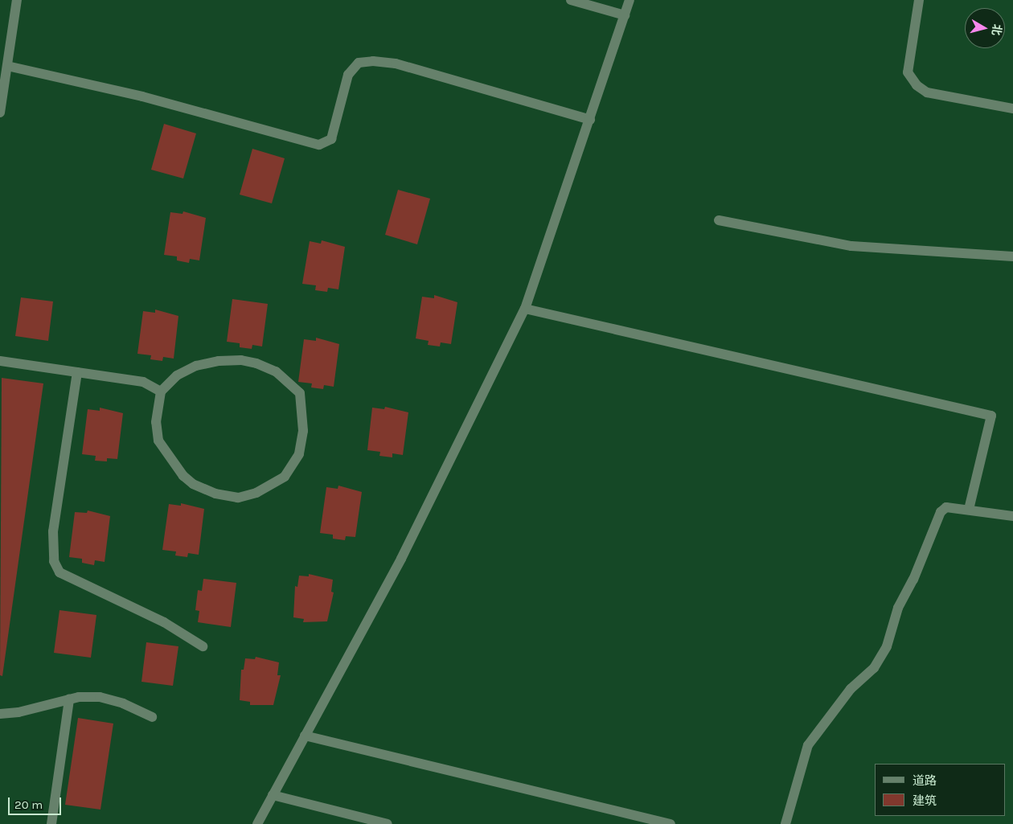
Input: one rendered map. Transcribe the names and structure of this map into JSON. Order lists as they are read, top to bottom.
{
  "legend": ["道路", "建筑"],
  "scale_bar": "20 m",
  "north": "right"
}
